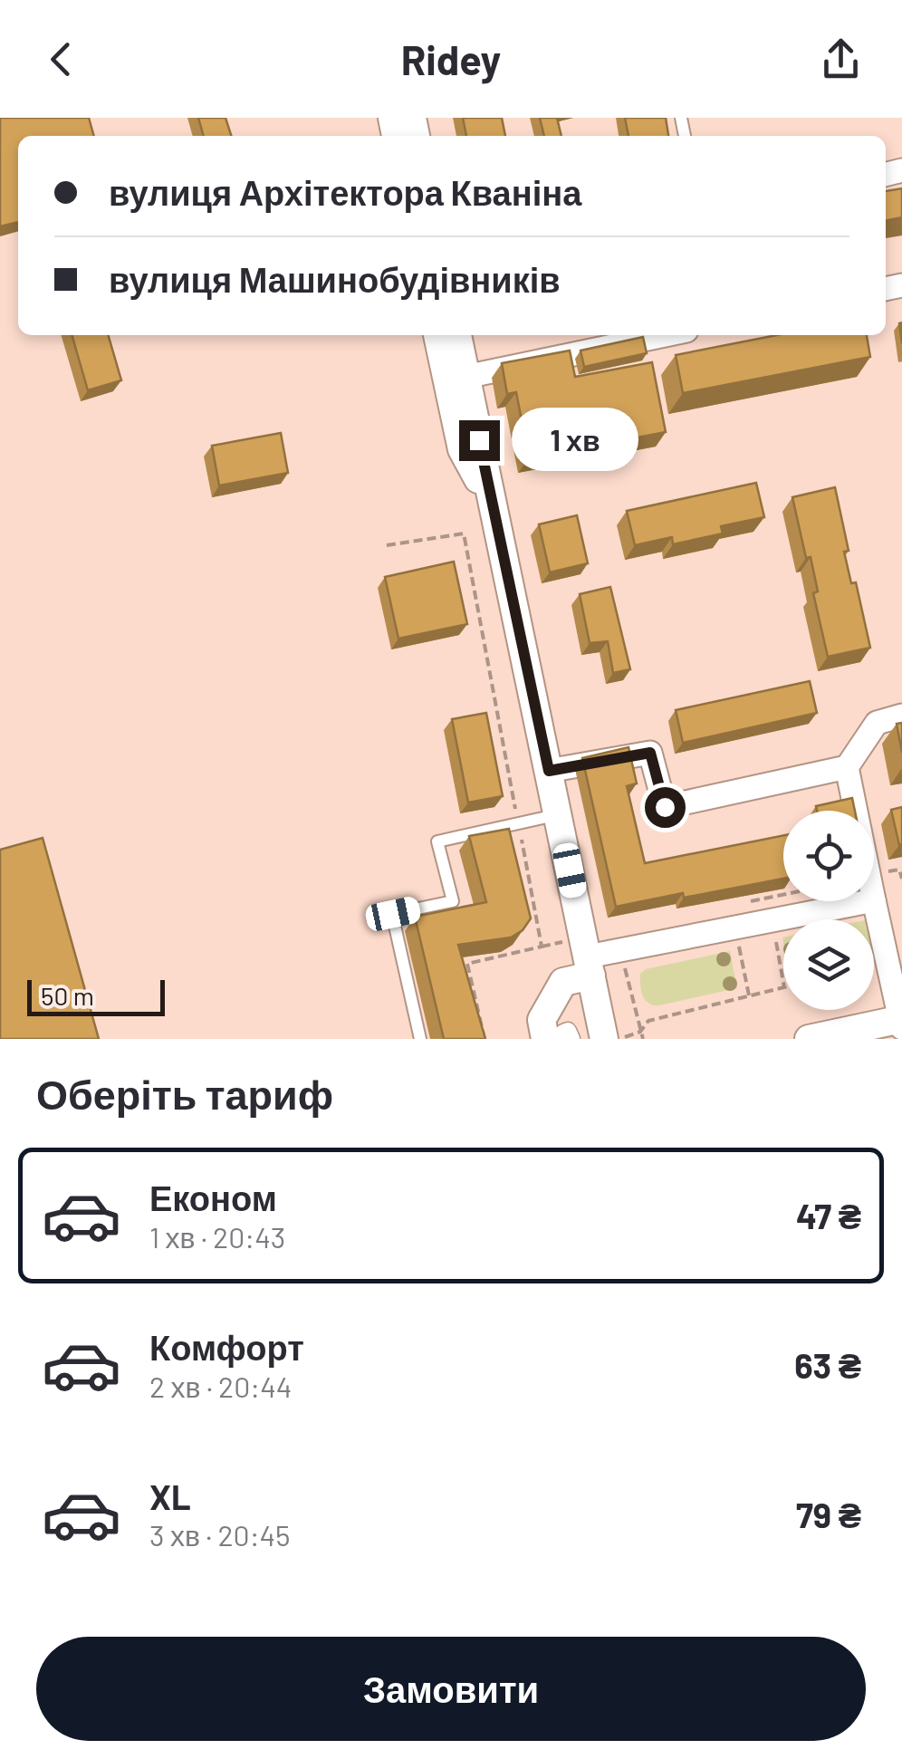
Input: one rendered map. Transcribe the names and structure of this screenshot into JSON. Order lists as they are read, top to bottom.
{
  "scale_bar": "50 m",
  "page": {
    "header": "Ridey",
    "banner": ["вулиця Архітектора Кваніна", "вулиця Машинобудівників"],
    "bubble": "1 хв",
    "scale": "50 m",
    "heading": "Оберіть тариф",
    "list": [
      {
        "name": "Економ",
        "note": "1 хв · 20:43",
        "value": "47 ₴"
      },
      {
        "name": "Комфорт",
        "note": "2 хв · 20:44",
        "value": "63 ₴"
      },
      {
        "name": "XL",
        "note": "3 хв · 20:45",
        "value": "79 ₴"
      }
    ],
    "buttons": "Замовити"
  }
}
